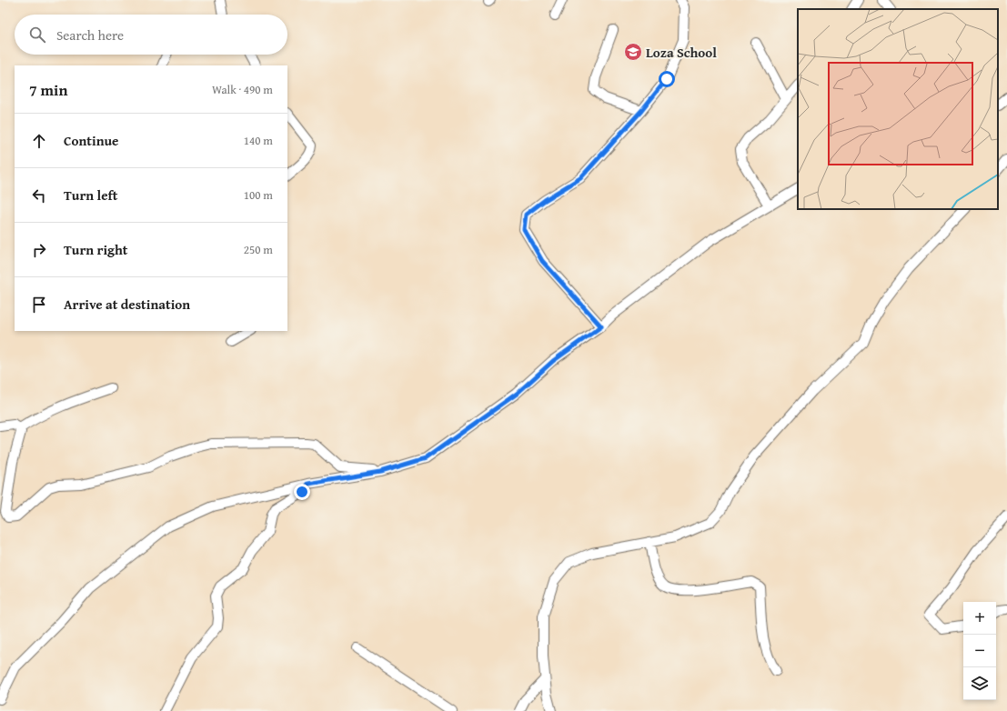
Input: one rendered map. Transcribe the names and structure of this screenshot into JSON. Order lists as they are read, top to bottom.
{
  "places": {
    "school or university": ["Loza School"]
  },
  "page": {
    "search": "Search here",
    "heading": ["7 min", "Walk · 490 m"],
    "list": [
      ["Continue", "140 m"],
      ["Turn left", "100 m"],
      ["Turn right", "250 m"],
      "Arrive at destination"
    ],
    "map_buttons": ["+", "−"]
  }
}
